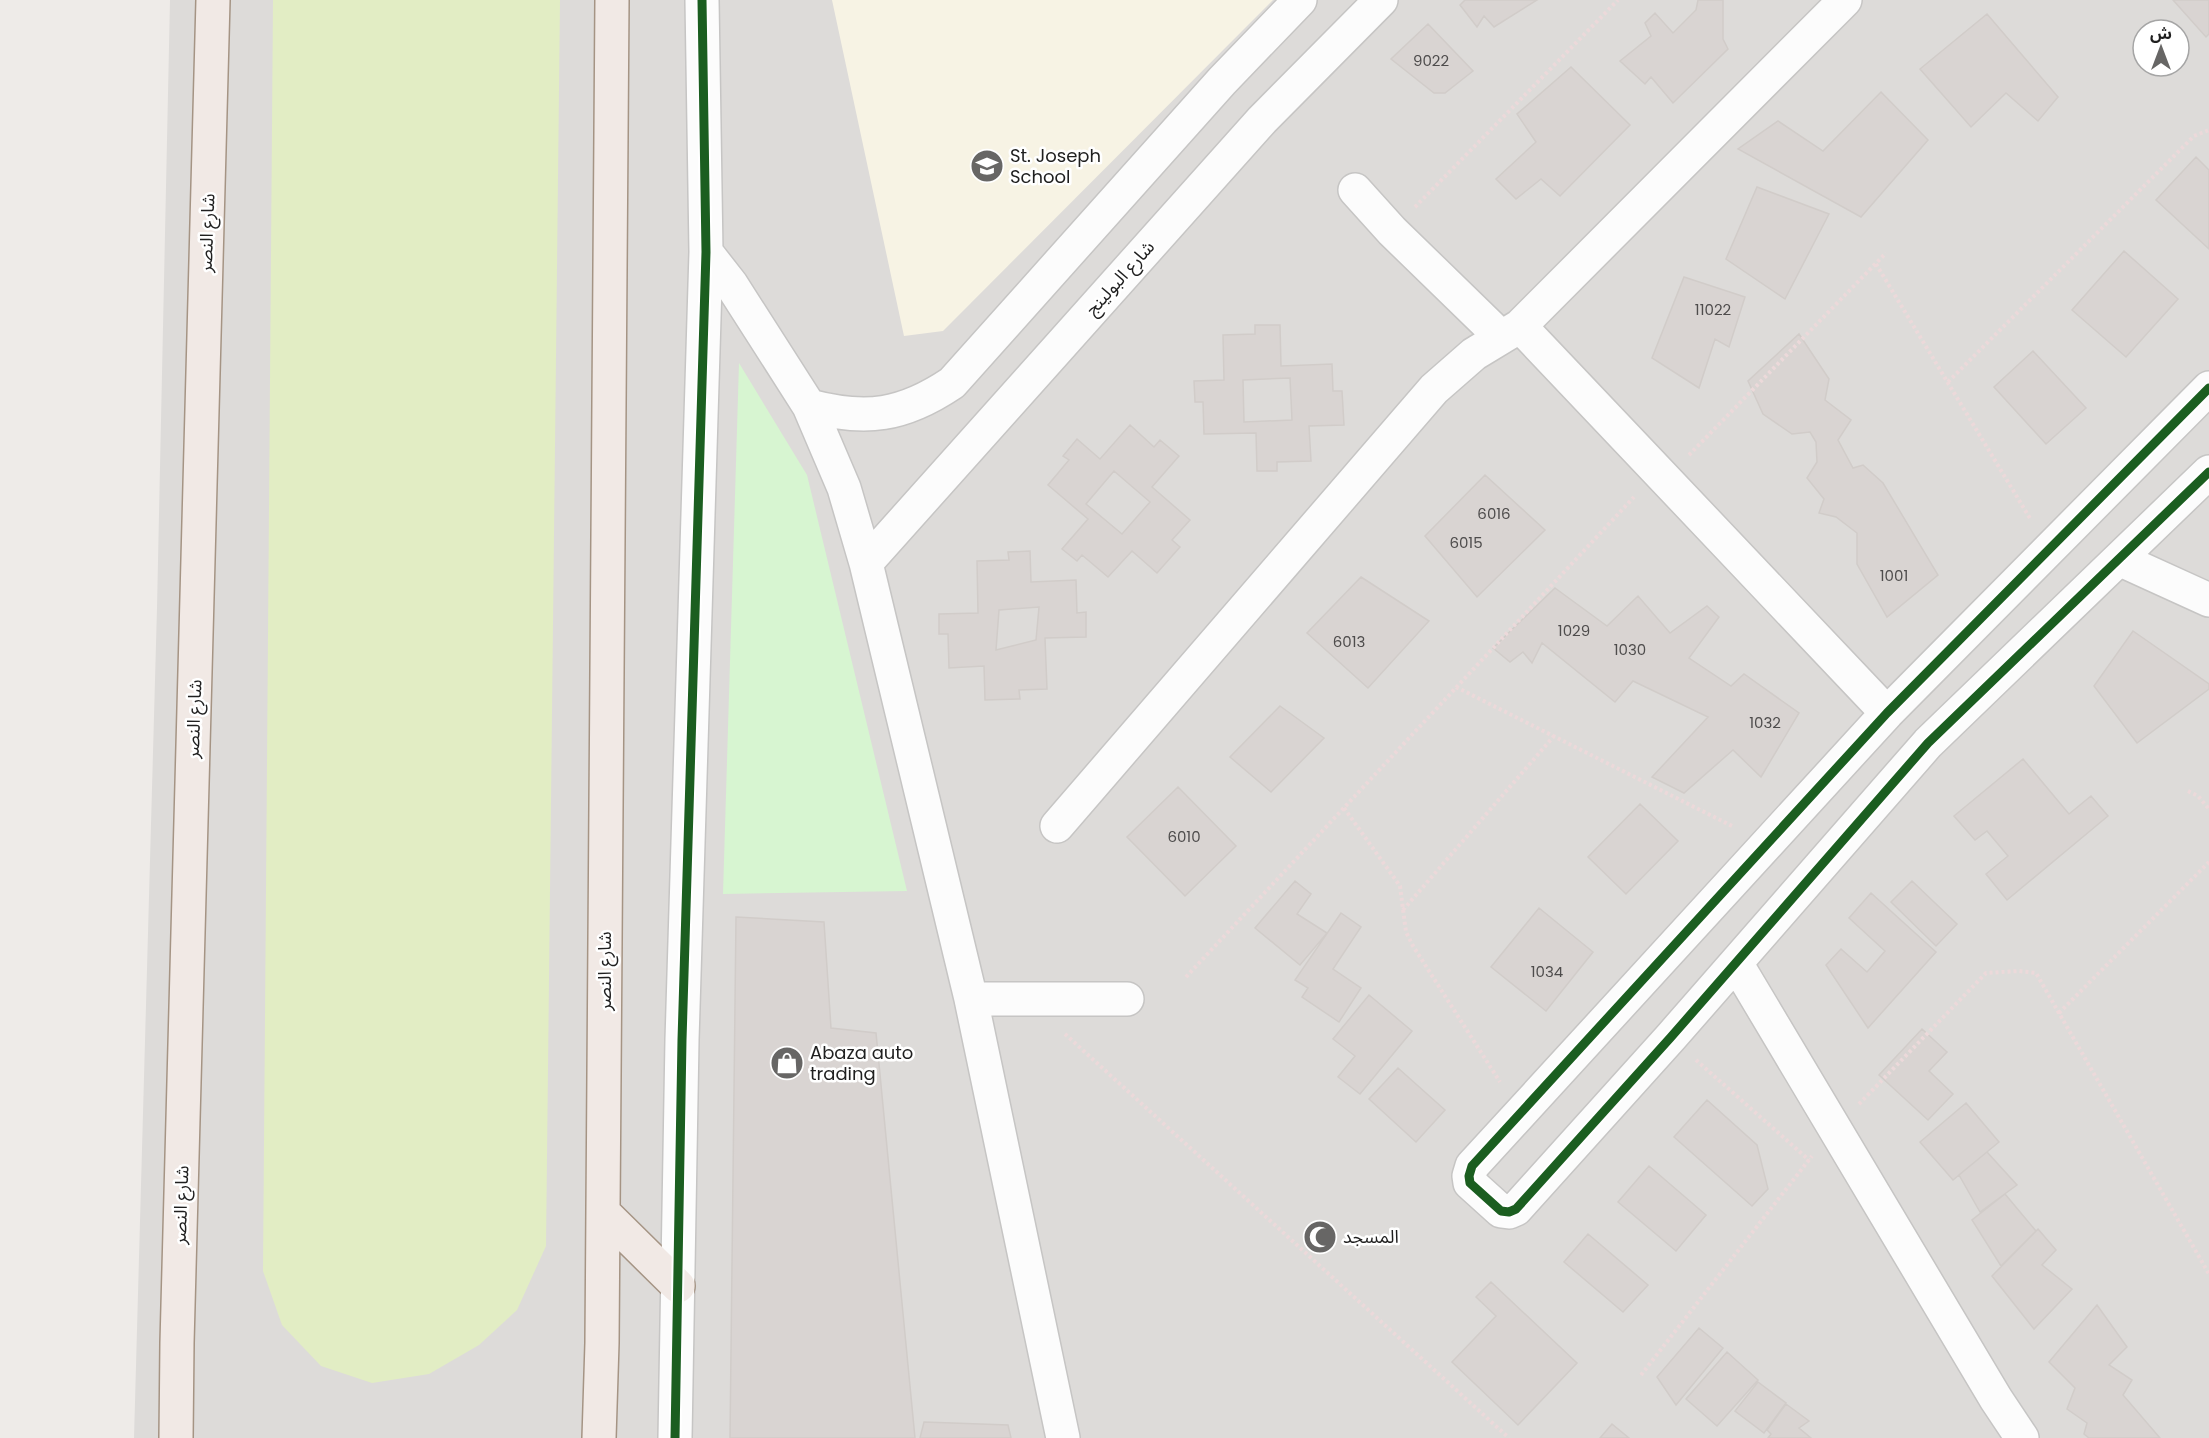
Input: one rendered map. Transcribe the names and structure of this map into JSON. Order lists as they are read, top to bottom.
{
  "streets": {
    "main road": ["شارع النصر"],
    "street": ["شارع البولينج"]
  },
  "places": {
    "school or university": ["St. Joseph School"],
    "shop": ["Abaza auto trading"],
    "mosque": ["المسجد"]
  },
  "house_numbers": [
    "9022",
    "11022",
    "6016",
    "6015",
    "1001",
    "1029",
    "6013",
    "1030",
    "1032",
    "6010",
    "1034"
  ],
  "north": "top"
}
